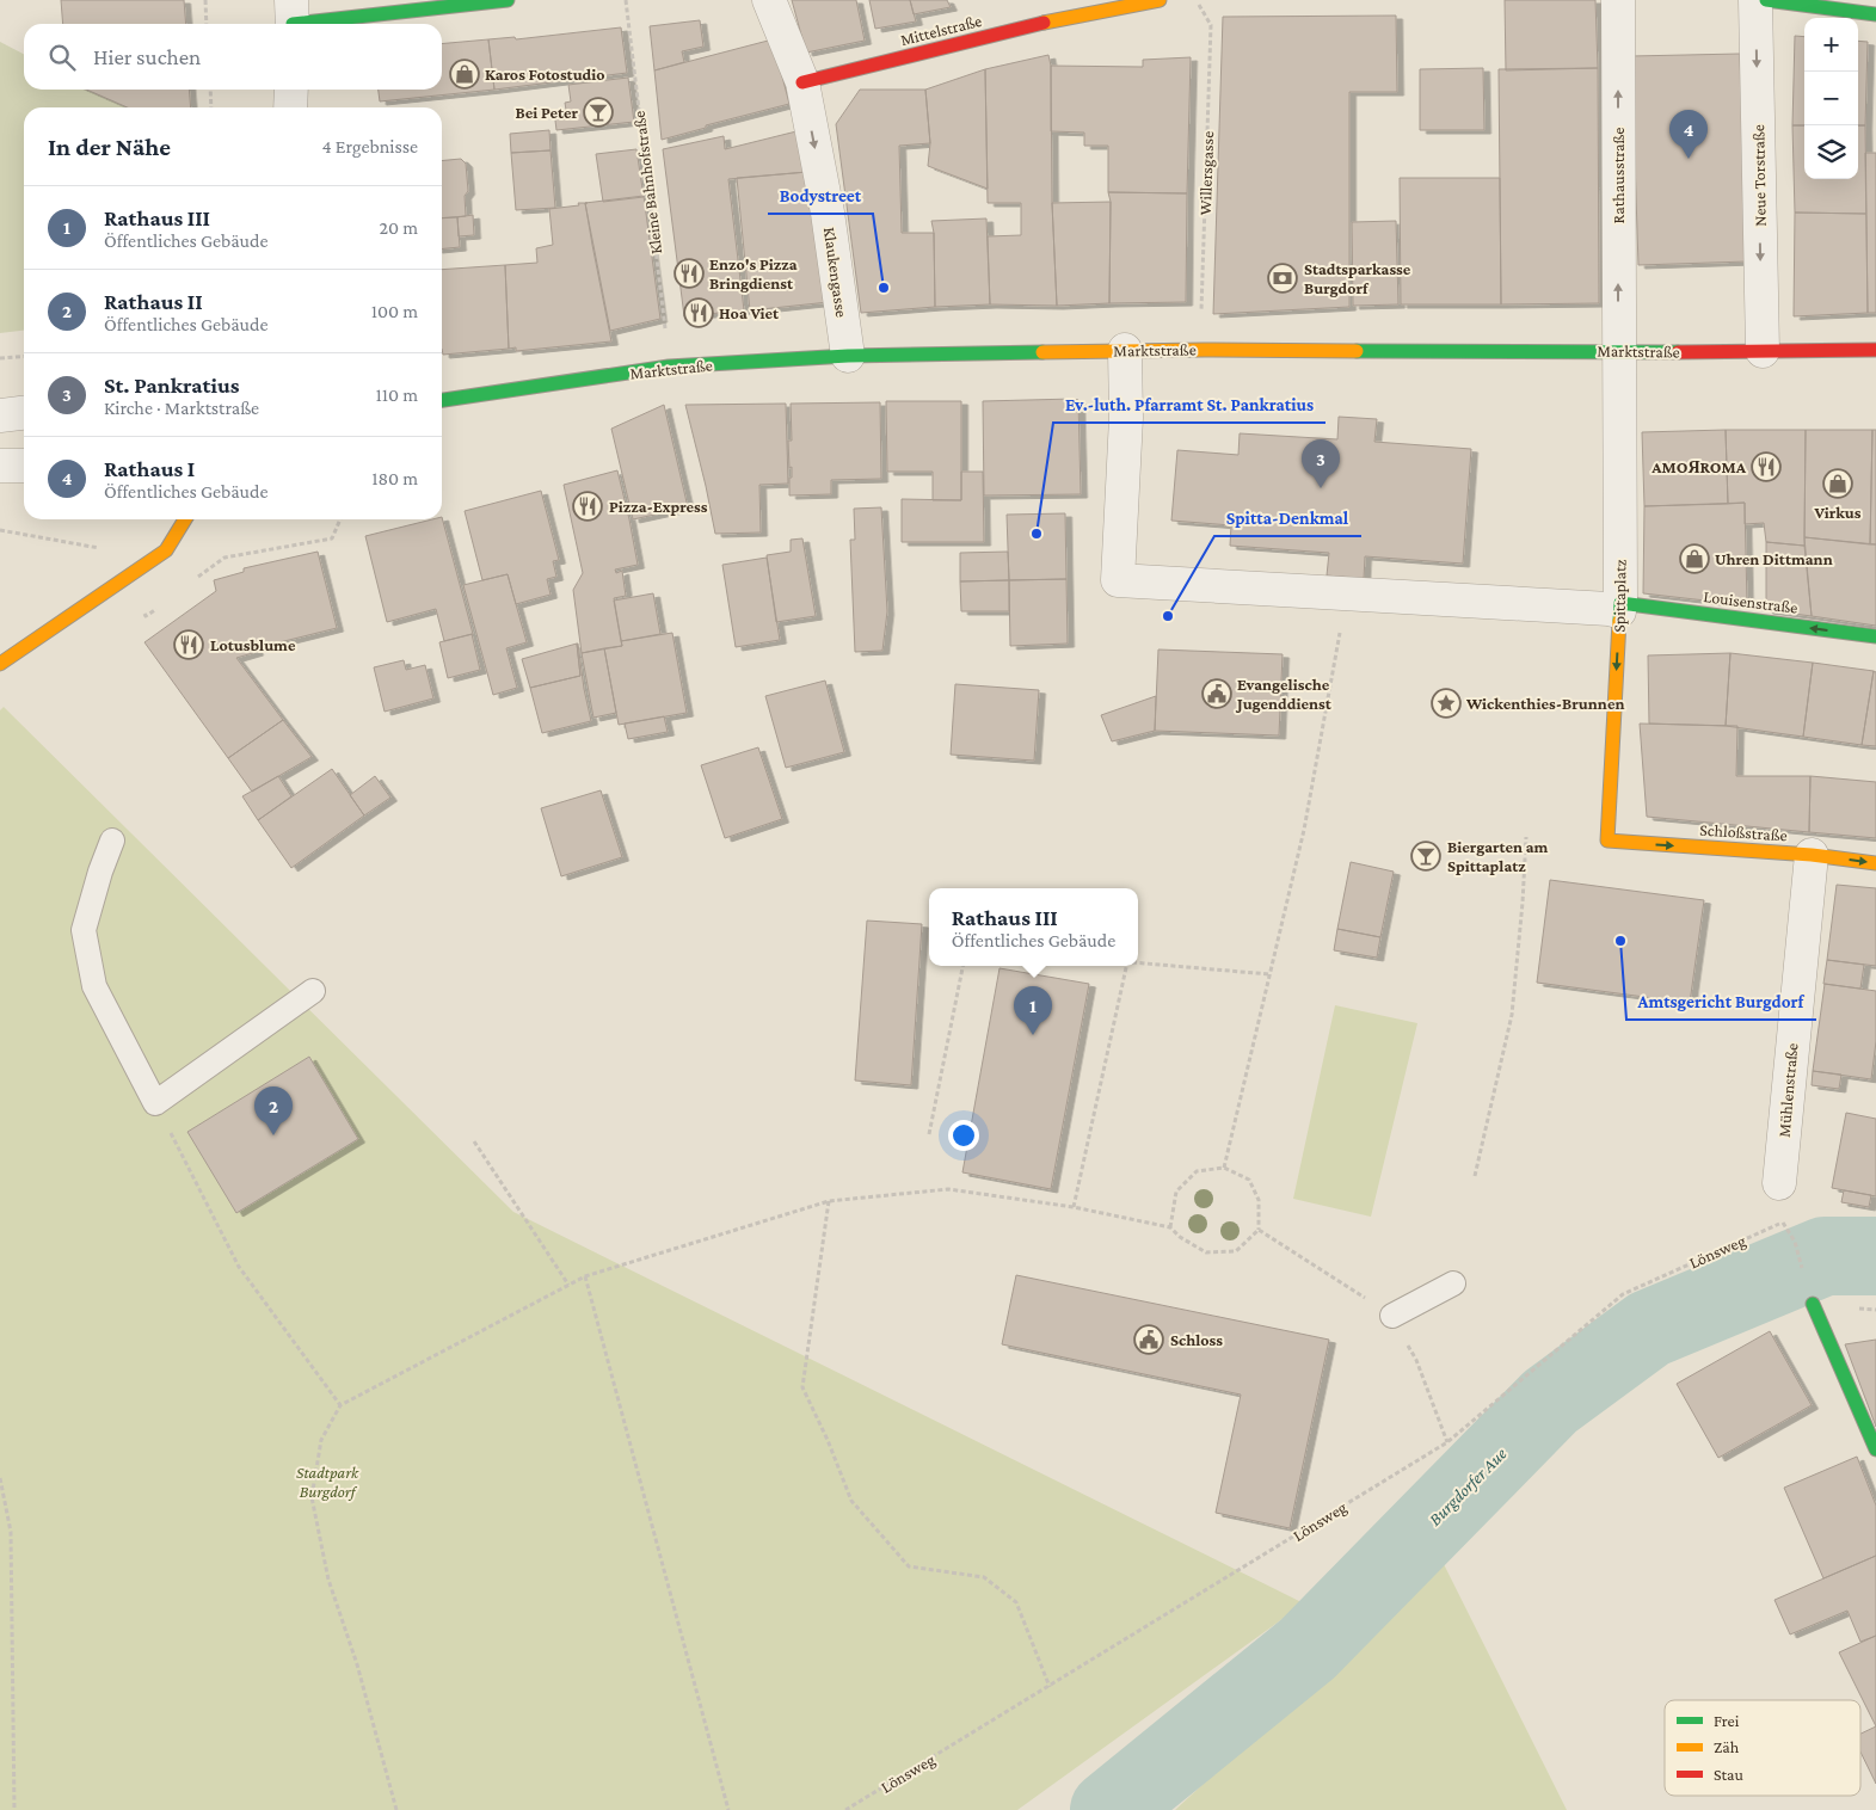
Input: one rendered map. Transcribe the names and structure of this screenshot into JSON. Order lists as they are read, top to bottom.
{
  "streets": {
    "street": [
      "Mittelstraße",
      "Rathausstraße",
      "Neue Torstraße",
      "Klaukengasse",
      "Marktstraße",
      "Spittaplatz",
      "Louisenstraße",
      "Schloßstraße",
      "Mühlenstraße"
    ],
    "path": ["Willersgasse", "Kleine Bahnhofstraße", "Lönsweg"]
  },
  "crossings": [
    ["Mittelstraße", "Klaukengasse"],
    ["Willersgasse", "Marktstraße"],
    ["Rathausstraße", "Marktstraße"],
    ["Rathausstraße", "Spittaplatz"],
    ["Neue Torstraße", "Marktstraße"],
    ["Kleine Bahnhofstraße", "Marktstraße"],
    ["Klaukengasse", "Marktstraße"],
    ["Marktstraße", "Spittaplatz"],
    ["Spittaplatz", "Louisenstraße"],
    ["Spittaplatz", "Schloßstraße"],
    ["Schloßstraße", "Mühlenstraße"]
  ],
  "one_way": [
    "Rathausstraße",
    "Neue Torstraße",
    "Klaukengasse",
    "Spittaplatz",
    "Louisenstraße",
    "Schloßstraße"
  ],
  "water": ["Burgdorfer Aue"],
  "parks": ["Stadtpark Burgdorf"],
  "places": {
    "shop": ["Karos Fotostudio", "Virkus", "Uhren Dittmann"],
    "bar": ["Bei Peter", "Biergarten am Spittaplatz"],
    "restaurant": [
      "Enzo's Pizza Bringdienst",
      "Hoa Viet",
      "AMOЯROMA",
      "Pizza-Express",
      "Lotusblume"
    ],
    "bank": ["Stadtsparkasse Burgdorf"],
    "other": [
      "Bodystreet",
      "Ev.-luth. Pfarramt St. Pankratius",
      "Spitta-Denkmal",
      "Amtsgericht Burgdorf"
    ],
    "public building": ["Evangelische Jugenddienst", "Schloss"],
    "place": ["Wickenthies-Brunnen"]
  },
  "legend": ["Frei", "Zäh", "Stau"],
  "page": {
    "map_buttons": ["+", "−"],
    "search": "Hier suchen",
    "heading": ["In der Nähe", "4 Ergebnisse"],
    "pins": [
      "4",
      "3",
      "1",
      "2"
    ],
    "list": [
      {
        "mark": "1",
        "name": "Rathaus III",
        "note": "Öffentliches Gebäude",
        "value": "20 m"
      },
      {
        "mark": "2",
        "name": "Rathaus II",
        "note": "Öffentliches Gebäude",
        "value": "100 m"
      },
      {
        "mark": "3",
        "name": "St. Pankratius",
        "note": "Kirche · Marktstraße",
        "value": "110 m"
      },
      {
        "mark": "4",
        "name": "Rathaus I",
        "note": "Öffentliches Gebäude",
        "value": "180 m"
      }
    ],
    "popup": ["Rathaus III", "Öffentliches Gebäude"]
  }
}
